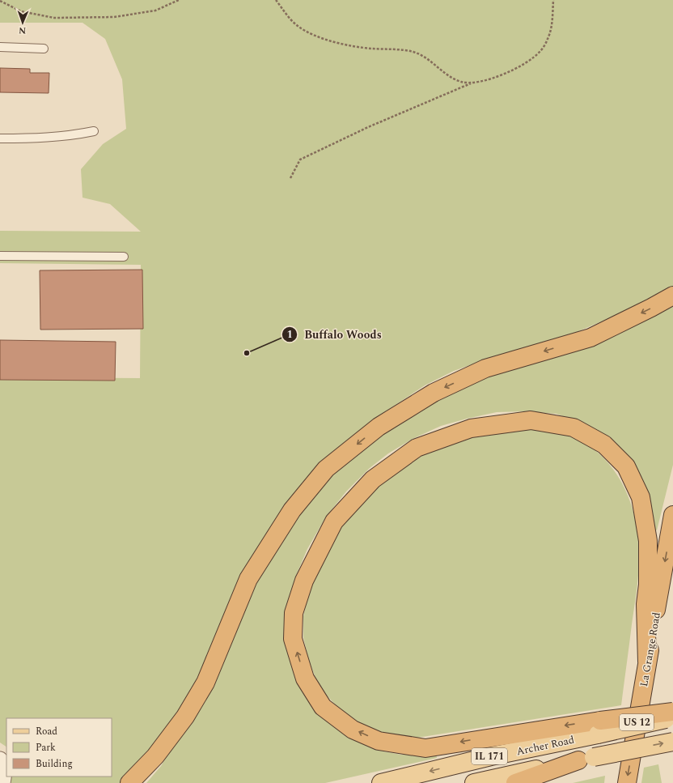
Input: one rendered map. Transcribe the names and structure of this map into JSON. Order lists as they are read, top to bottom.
{
  "streets": {
    "highway": ["La Grange Road", "US 12"],
    "main road": ["Archer Road", "IL 171"]
  },
  "one_way": ["La Grange Road"],
  "places": ["Buffalo Woods"],
  "legend": ["Road", "Park", "Building"],
  "north": "bottom"
}
